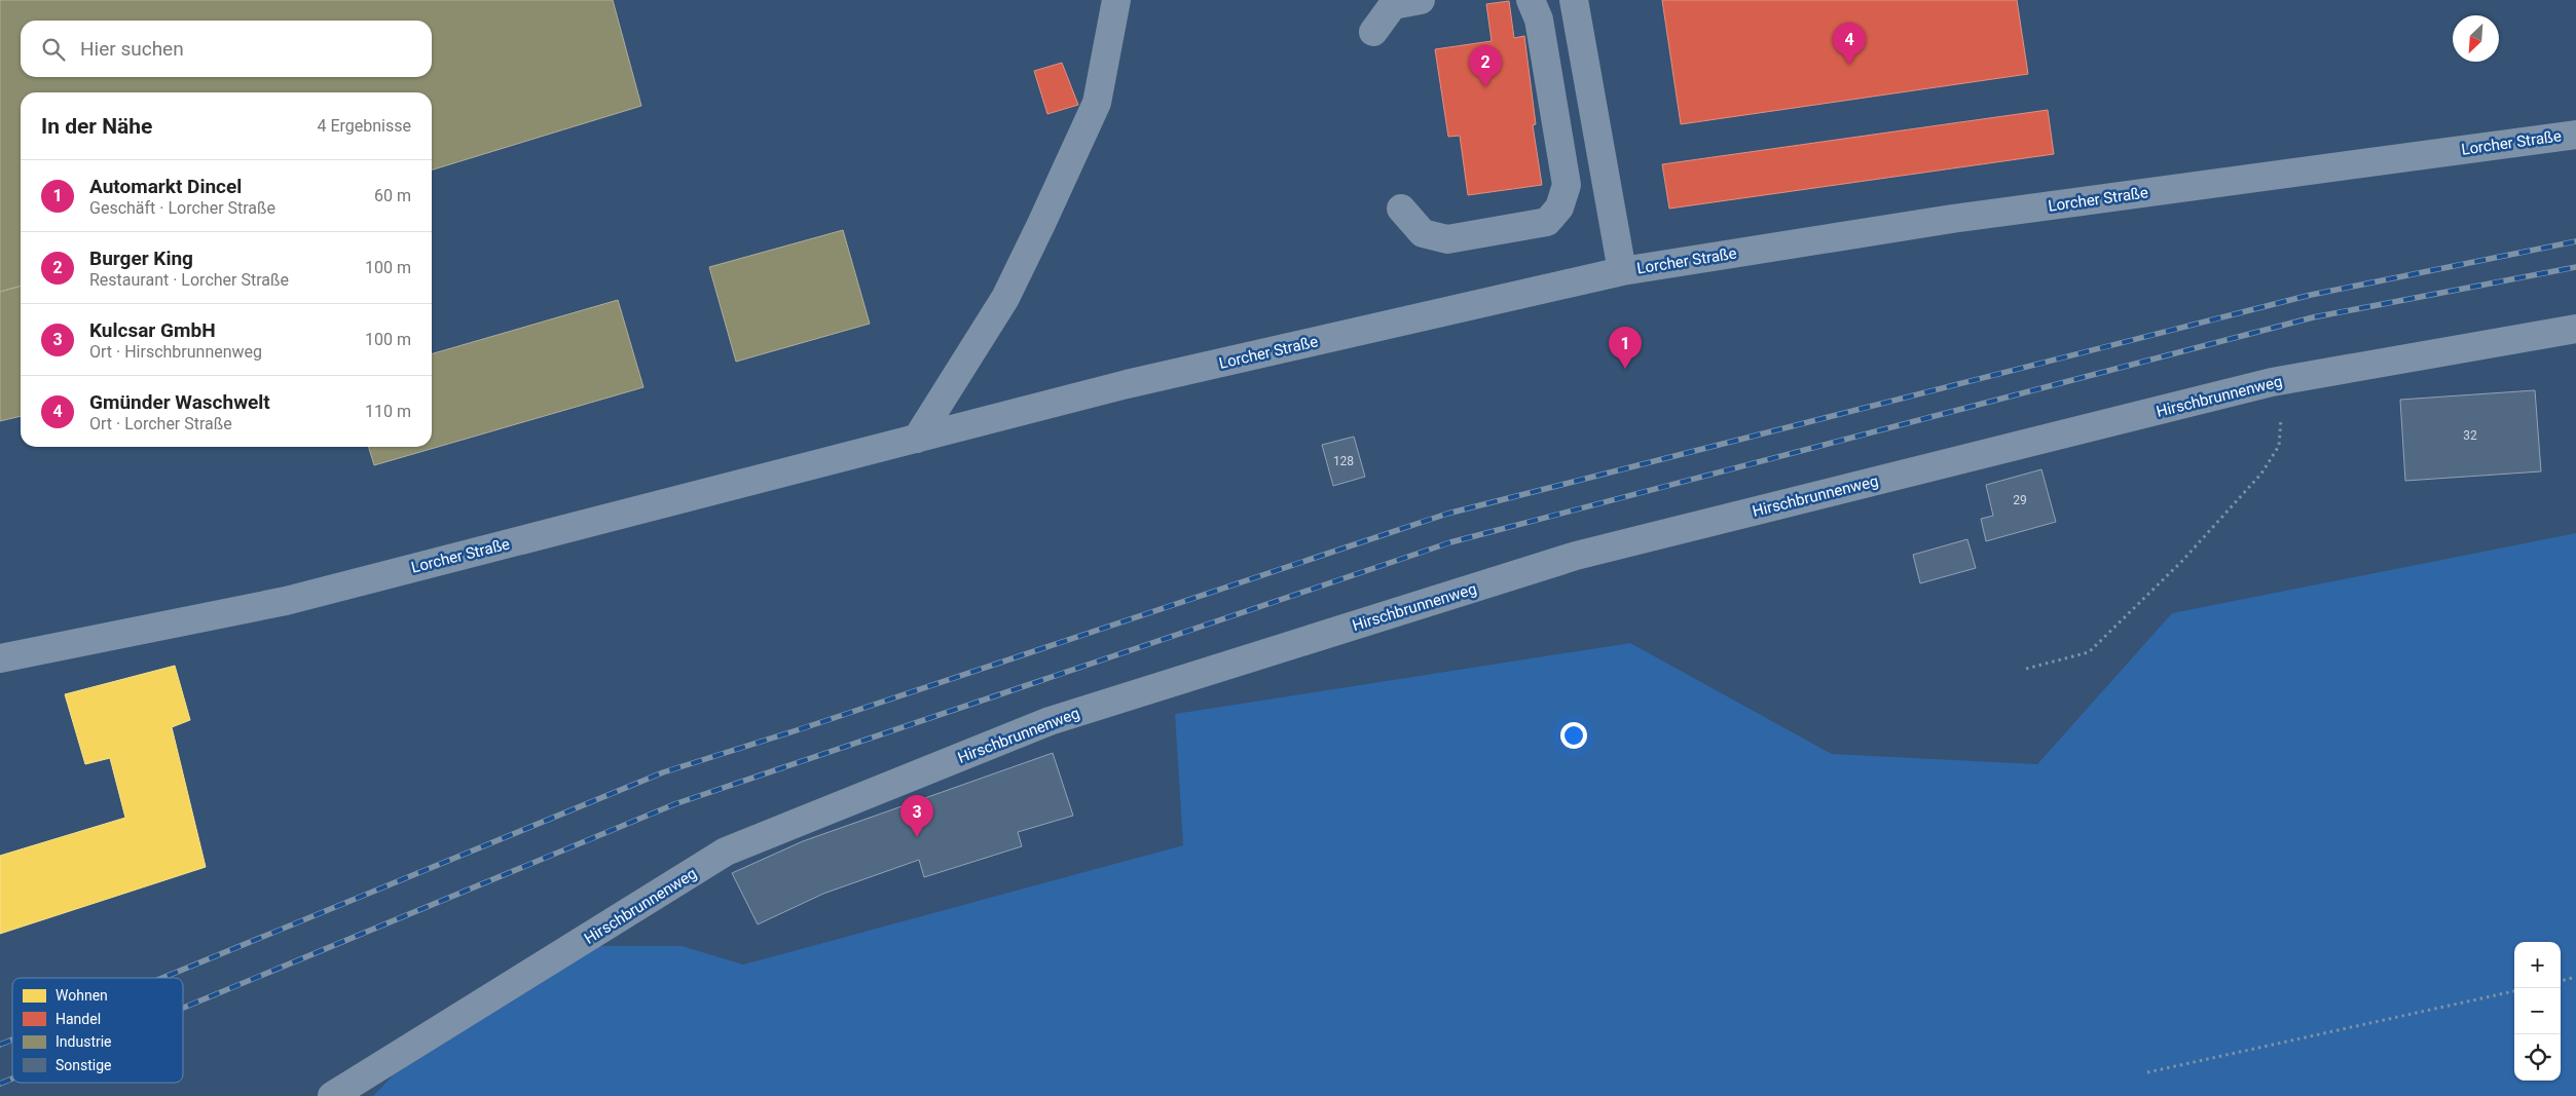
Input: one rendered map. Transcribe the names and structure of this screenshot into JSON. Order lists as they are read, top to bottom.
{
  "streets": {
    "street": ["Lorcher Straße", "Hirschbrunnenweg"]
  },
  "house_numbers": ["32", "128", "29"],
  "legend": [
    "Wohnen",
    "Handel",
    "Industrie",
    "Sonstige"
  ],
  "north": "bottom left",
  "page": {
    "search": "Hier suchen",
    "pins": [
      "4",
      "2",
      "1",
      "3"
    ],
    "heading": ["In der Nähe", "4 Ergebnisse"],
    "list": [
      {
        "mark": "1",
        "name": "Automarkt Dincel",
        "note": "Geschäft · Lorcher Straße",
        "value": "60 m"
      },
      {
        "mark": "2",
        "name": "Burger King",
        "note": "Restaurant · Lorcher Straße",
        "value": "100 m"
      },
      {
        "mark": "3",
        "name": "Kulcsar GmbH",
        "note": "Ort · Hirschbrunnenweg",
        "value": "100 m"
      },
      {
        "mark": "4",
        "name": "Gmünder Waschwelt",
        "note": "Ort · Lorcher Straße",
        "value": "110 m"
      }
    ],
    "map_buttons": ["+", "−"]
  }
}
